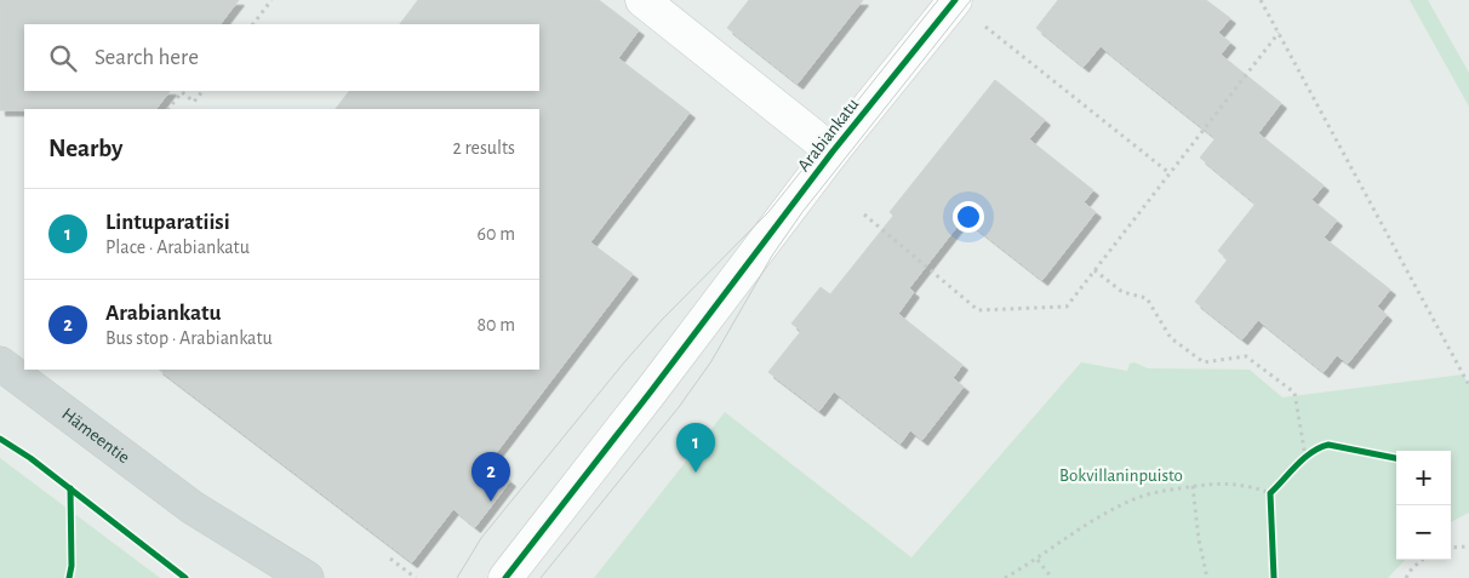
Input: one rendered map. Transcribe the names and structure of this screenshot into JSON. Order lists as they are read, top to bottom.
{
  "streets": {
    "main road": ["Hämeentie"],
    "street": ["Arabiankatu"]
  },
  "parks": ["Bokvillaninpuisto"],
  "page": {
    "search": "Search here",
    "heading": ["Nearby", "2 results"],
    "list": [
      {
        "mark": "1",
        "name": "Lintuparatiisi",
        "note": "Place · Arabiankatu",
        "value": "60 m"
      },
      {
        "mark": "2",
        "name": "Arabiankatu",
        "note": "Bus stop · Arabiankatu",
        "value": "80 m"
      }
    ],
    "pins": ["1", "2"],
    "map_buttons": ["+", "−"]
  }
}
